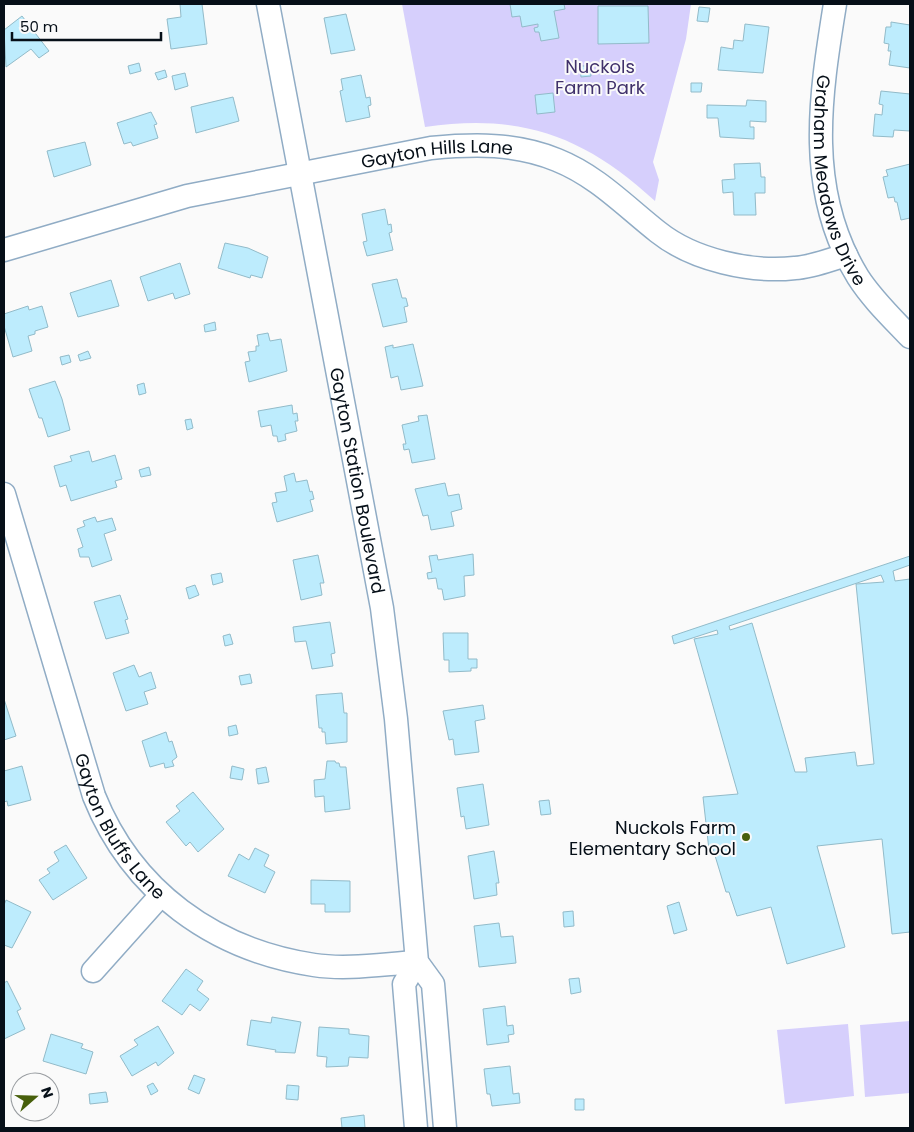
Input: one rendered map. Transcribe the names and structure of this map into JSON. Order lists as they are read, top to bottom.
{
  "streets": {
    "street": [
      "Gayton Hills Lane",
      "Graham Meadows Drive",
      "Gayton Station Boulevard",
      "Gayton Bluffs Lane"
    ]
  },
  "crossings": [
    ["Gayton Hills Lane", "Graham Meadows Drive"],
    ["Gayton Hills Lane", "Gayton Station Boulevard"],
    ["Gayton Station Boulevard", "Gayton Bluffs Lane"]
  ],
  "parks": ["Nuckols Farm Park"],
  "places": ["Nuckols Farm Elementary School"],
  "scale_bar": "50 m",
  "north": "right"
}
